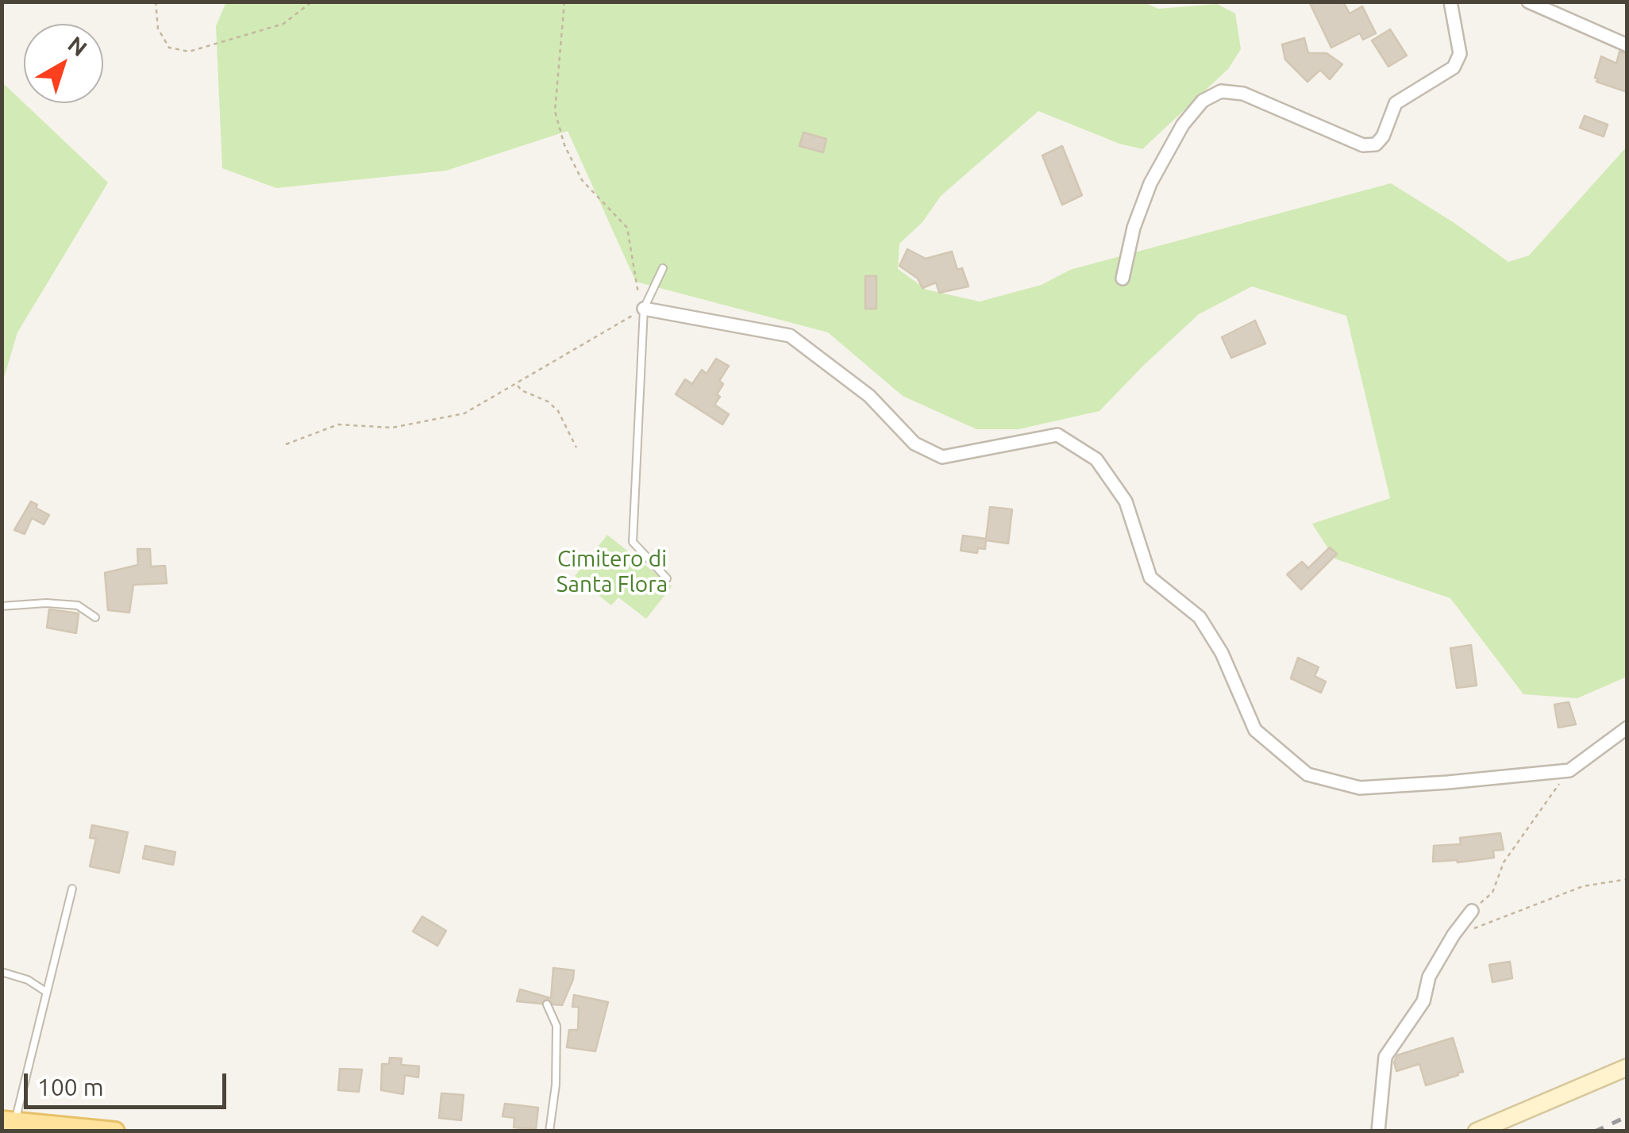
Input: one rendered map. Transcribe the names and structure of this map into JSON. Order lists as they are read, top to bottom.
{
  "parks": ["Cimitero di Santa Flora"],
  "scale_bar": "100 m",
  "north": "top right"
}
